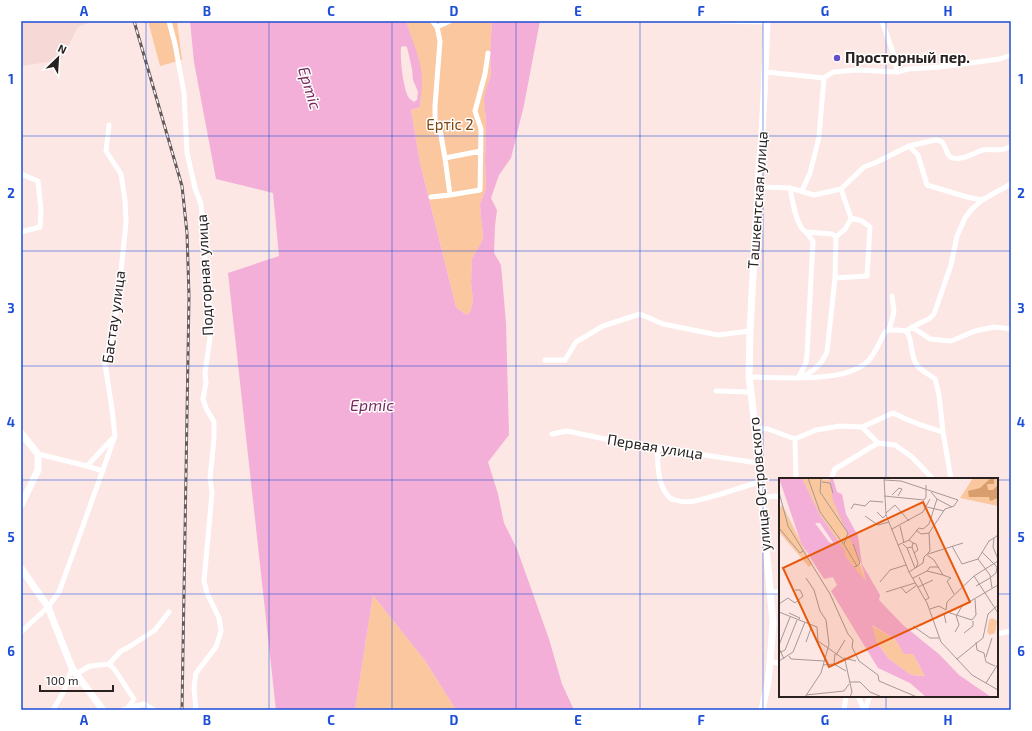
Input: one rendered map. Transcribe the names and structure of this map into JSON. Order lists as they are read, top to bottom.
{
  "streets": {
    "main road": ["Ташкентская улица", "улица Островского"],
    "street": ["Подгорная улица", "Бастау улица", "Первая улица"]
  },
  "crossings": [
    ["Ташкентская улица", "улица Островского"],
    ["Первая улица", "улица Островского"]
  ],
  "water": ["Ертіс"],
  "parks": ["Ертіс 2"],
  "places": ["Просторный пер."],
  "scale_bar": "100 m",
  "north": "top right",
  "grid": {
    "columns": [
      "A",
      "B",
      "C",
      "D",
      "E",
      "F",
      "G",
      "H"
    ],
    "rows": [
      "1",
      "2",
      "3",
      "4",
      "5",
      "6"
    ]
  }
}
